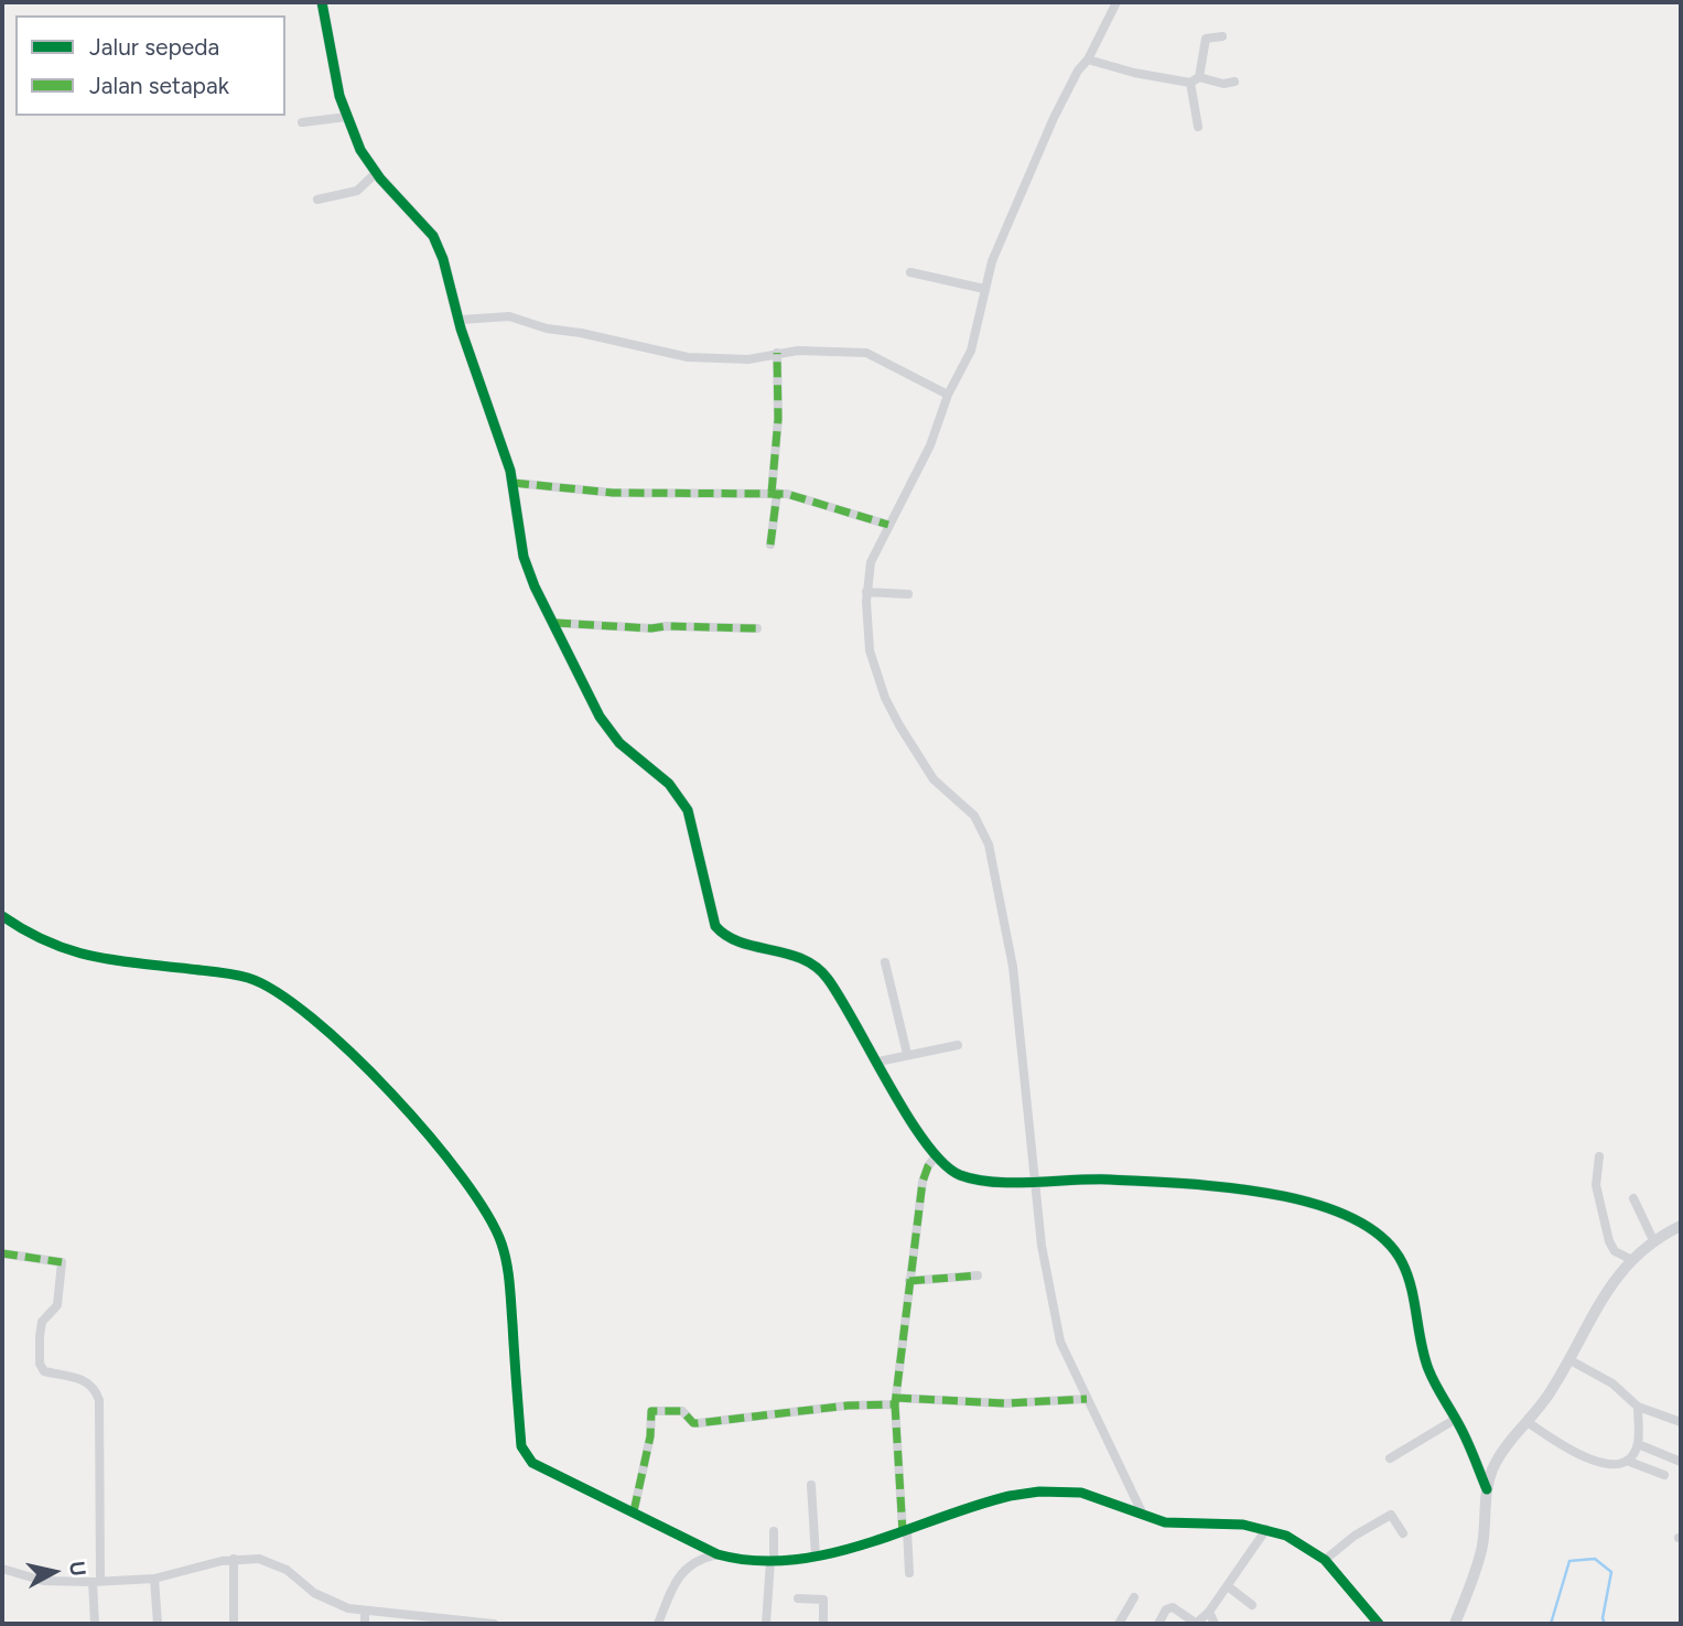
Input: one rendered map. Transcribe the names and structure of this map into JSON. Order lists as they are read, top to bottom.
{
  "legend": ["Jalur sepeda", "Jalan setapak"],
  "north": "right"
}
